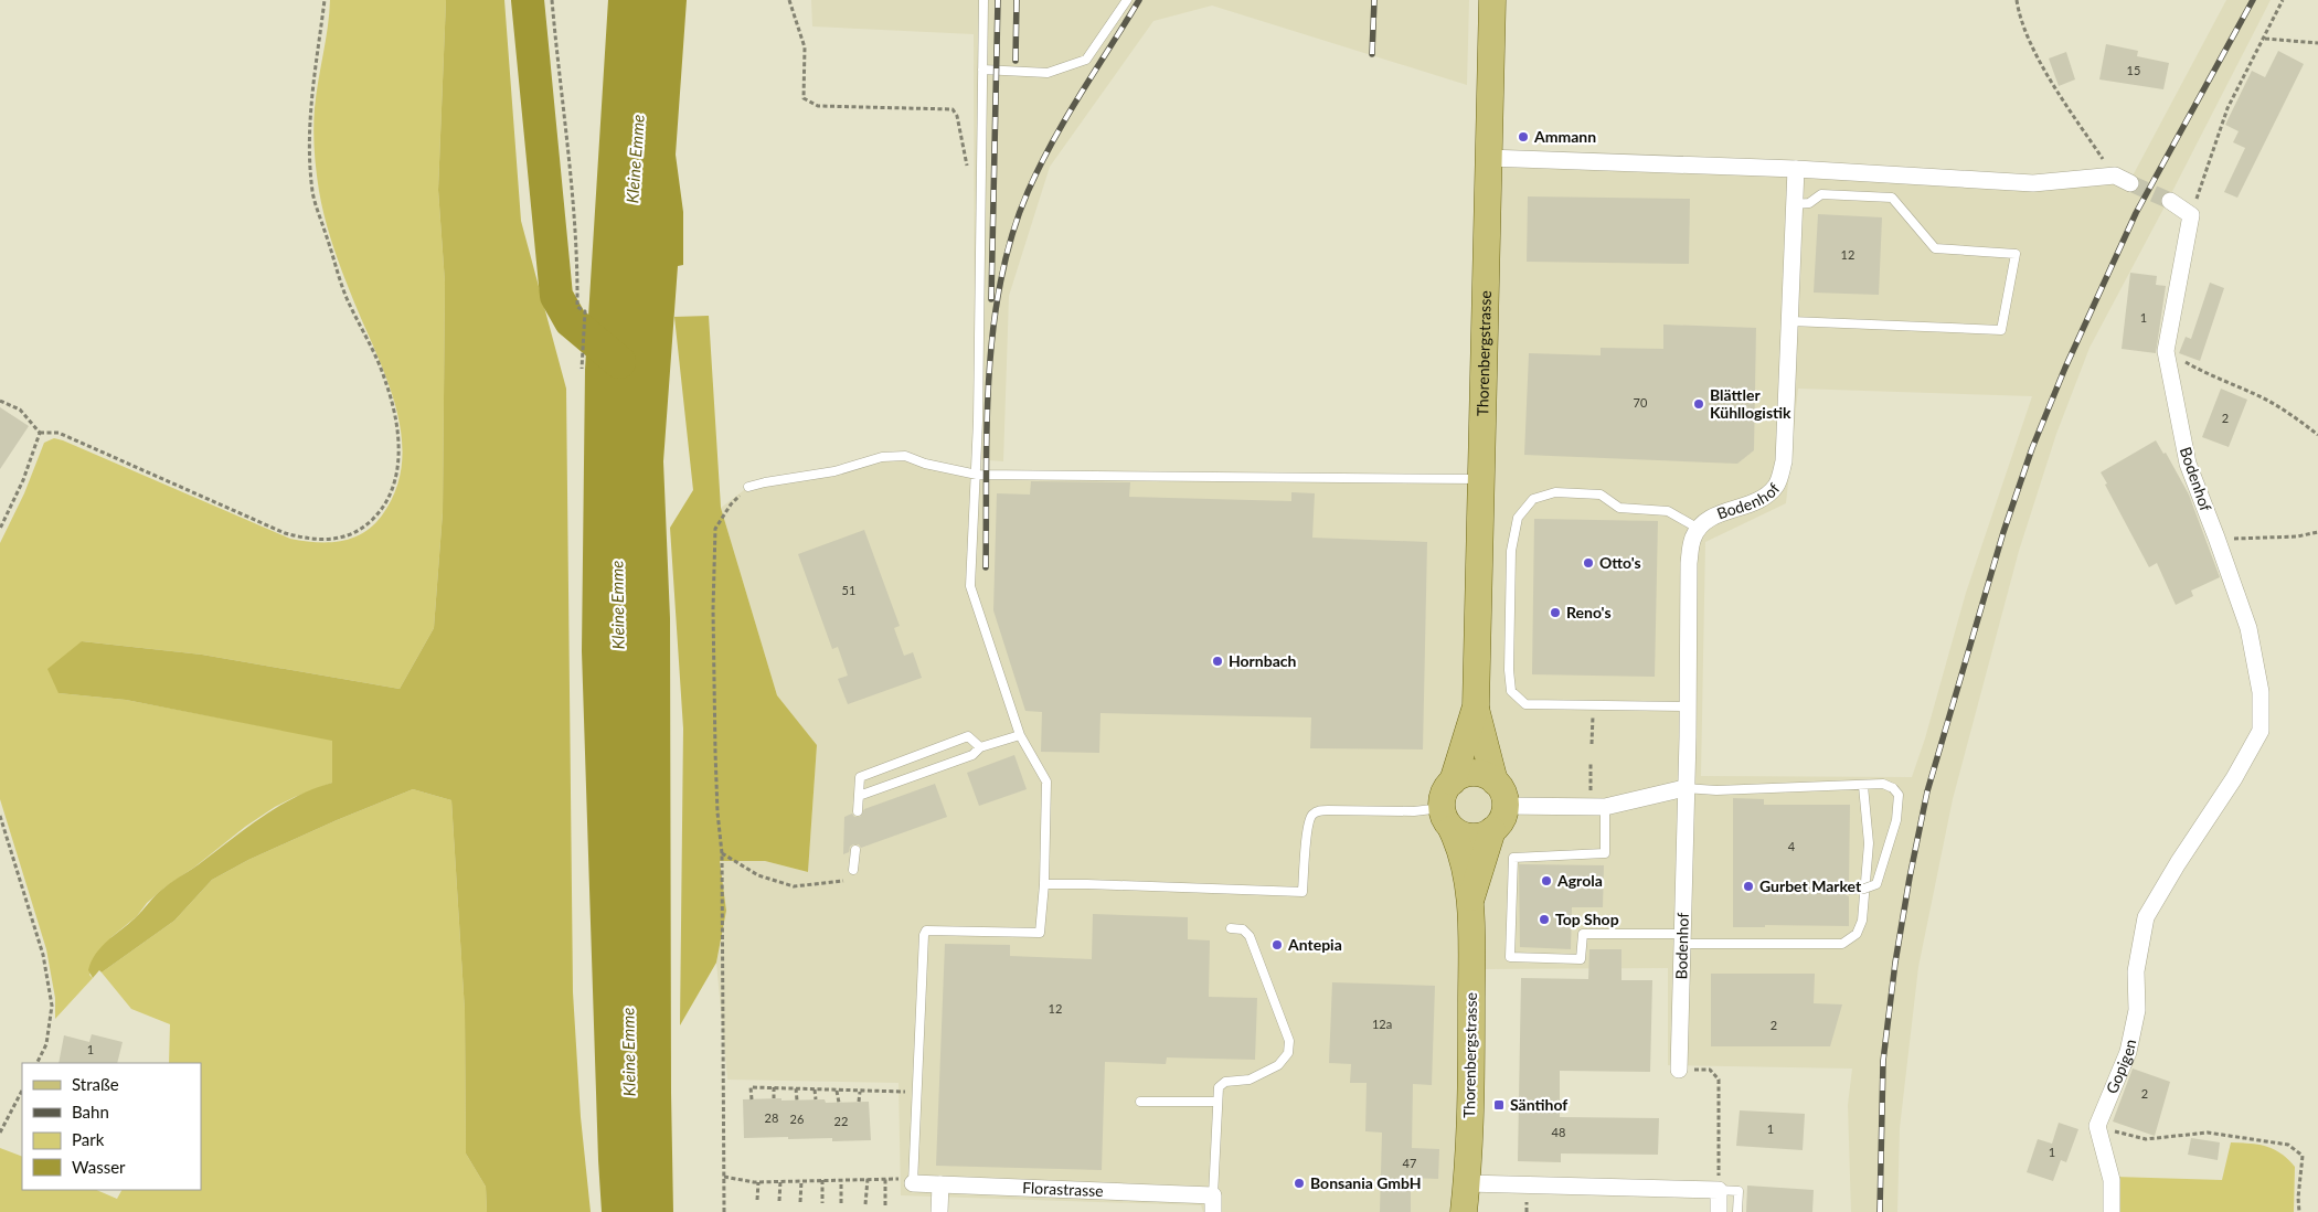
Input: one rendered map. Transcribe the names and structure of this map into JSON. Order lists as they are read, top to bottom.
{
  "streets": {
    "main road": ["Thorenbergstrasse"],
    "street": ["Bodenhof", "Gopigen", "Florastrasse"]
  },
  "crossings": [
    ["Bodenhof", "Gopigen"]
  ],
  "water": ["Kleine Emme"],
  "places": {
    "other": [
      "Ammann",
      "Blättler Kühllogistik",
      "Otto's",
      "Reno's",
      "Hornbach",
      "Agrola",
      "Gurbet Market",
      "Top Shop",
      "Antepia",
      "Bonsania GmbH"
    ],
    "transit": ["Säntihof"]
  },
  "house_numbers": [
    "15",
    "12",
    "1",
    "70",
    "2",
    "51",
    "4",
    "12",
    "12a",
    "2",
    "1",
    "2",
    "28",
    "26",
    "22",
    "1",
    "48",
    "1",
    "47"
  ],
  "legend": [
    "Straße",
    "Bahn",
    "Park",
    "Wasser"
  ]
}
